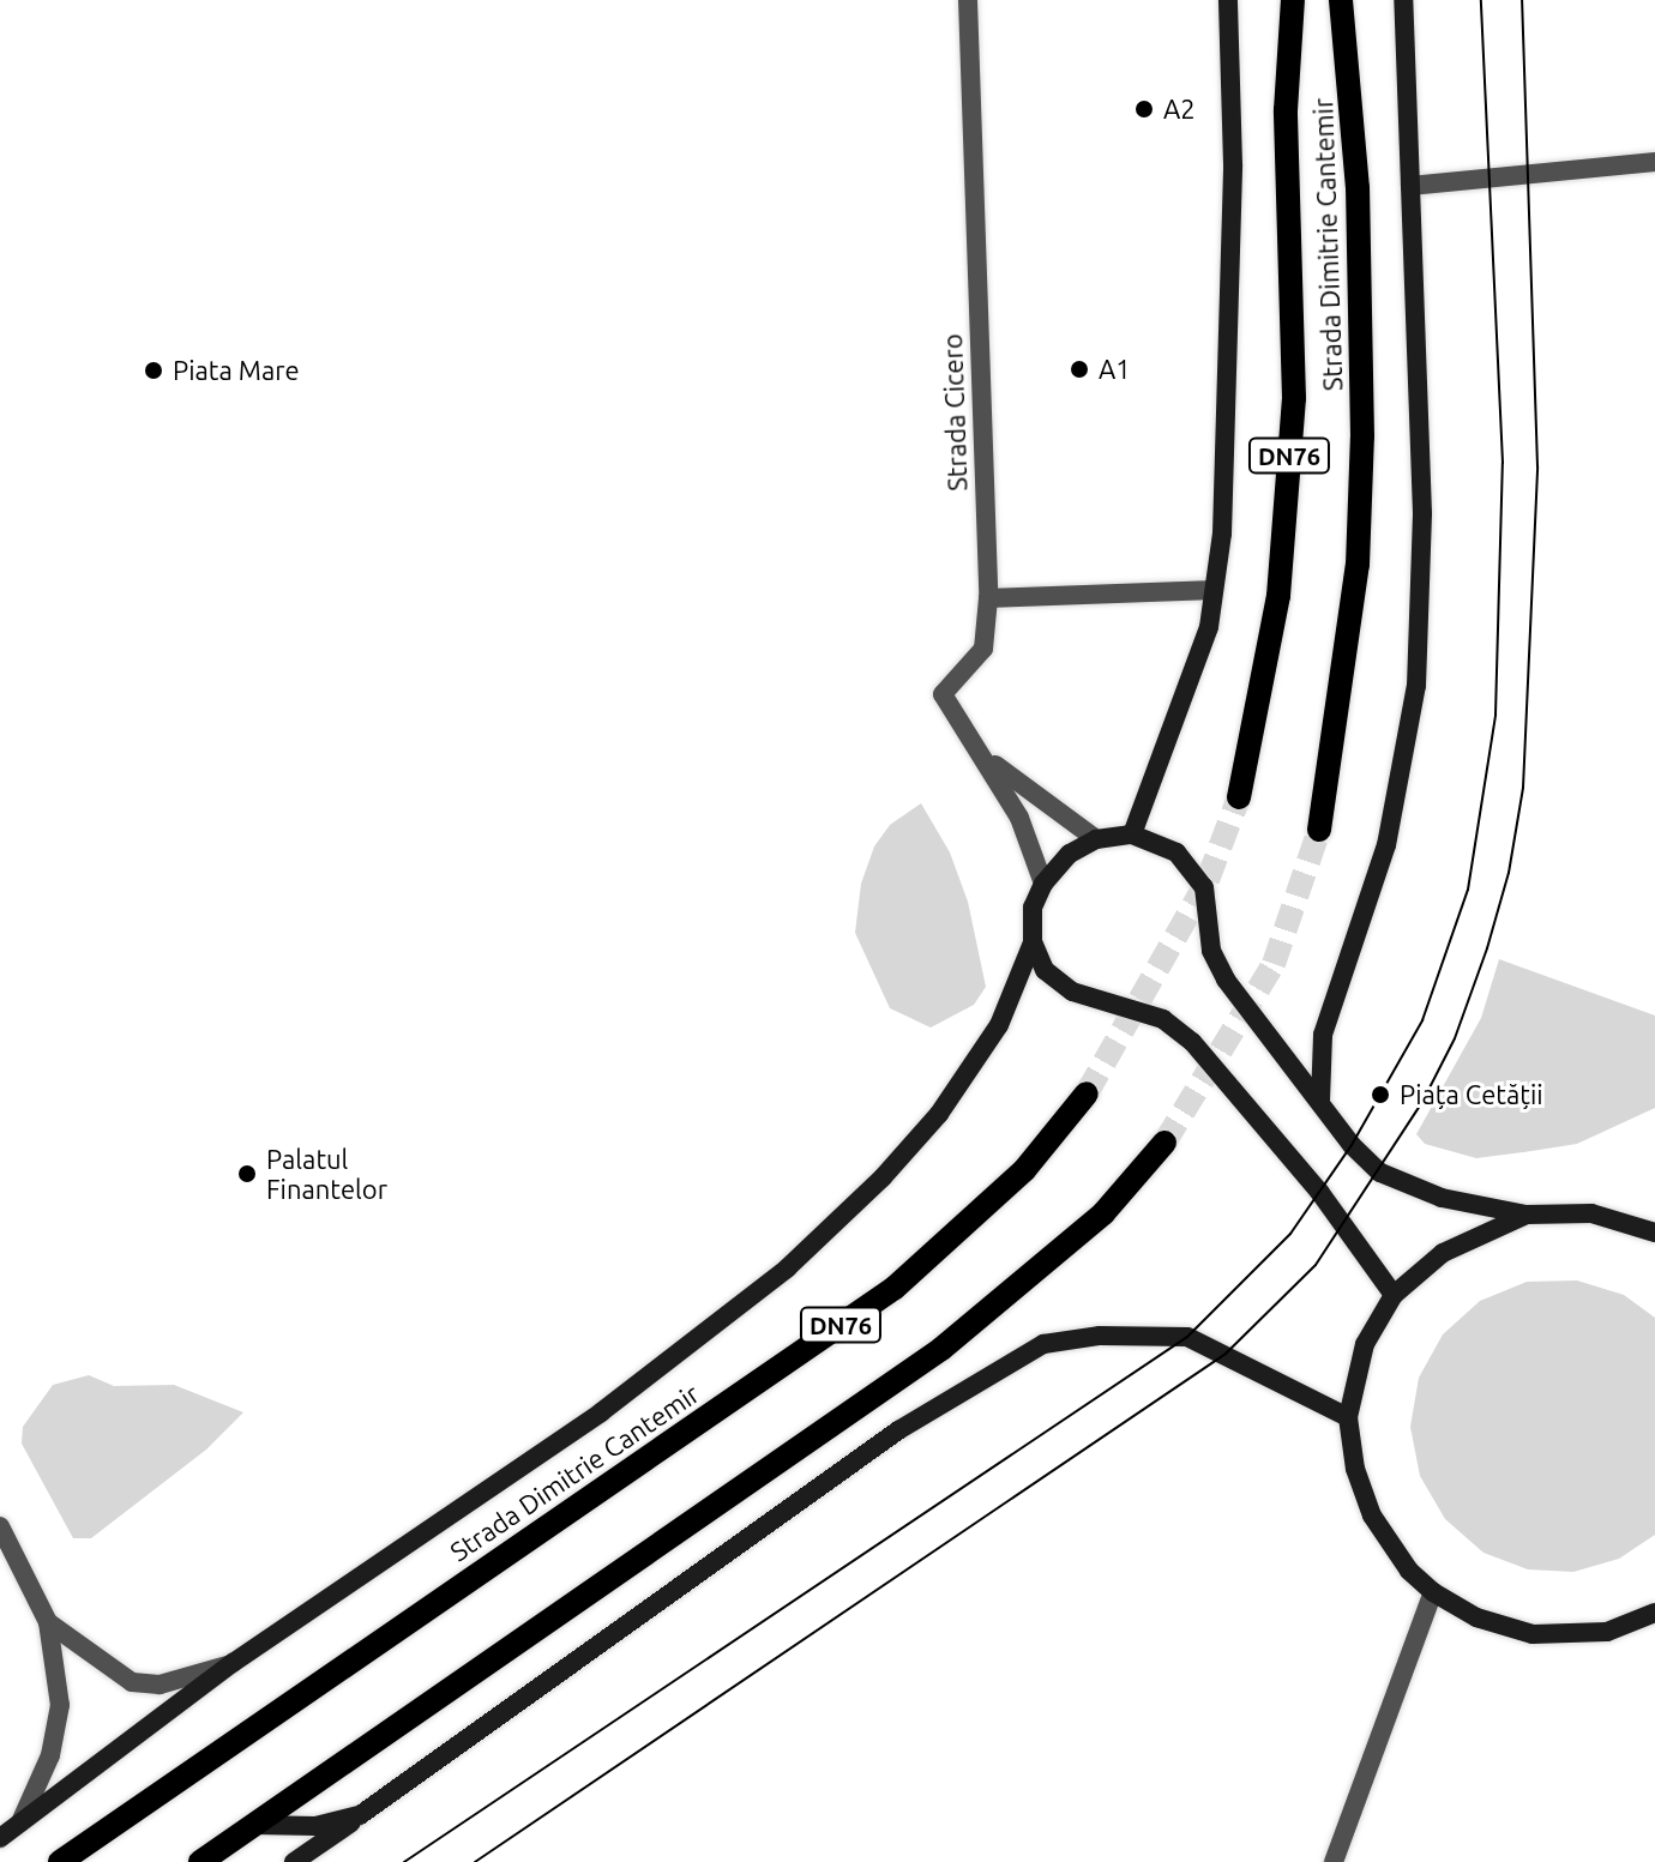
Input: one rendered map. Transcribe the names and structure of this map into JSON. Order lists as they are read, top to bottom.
{
  "streets": {
    "main road": ["Strada Dimitrie Cantemir", "DN76"],
    "street": ["Strada Cicero"]
  },
  "places": [
    "A2",
    "A1",
    "Piata Mare",
    "Piața Cetății",
    "Palatul Finantelor"
  ]
}
